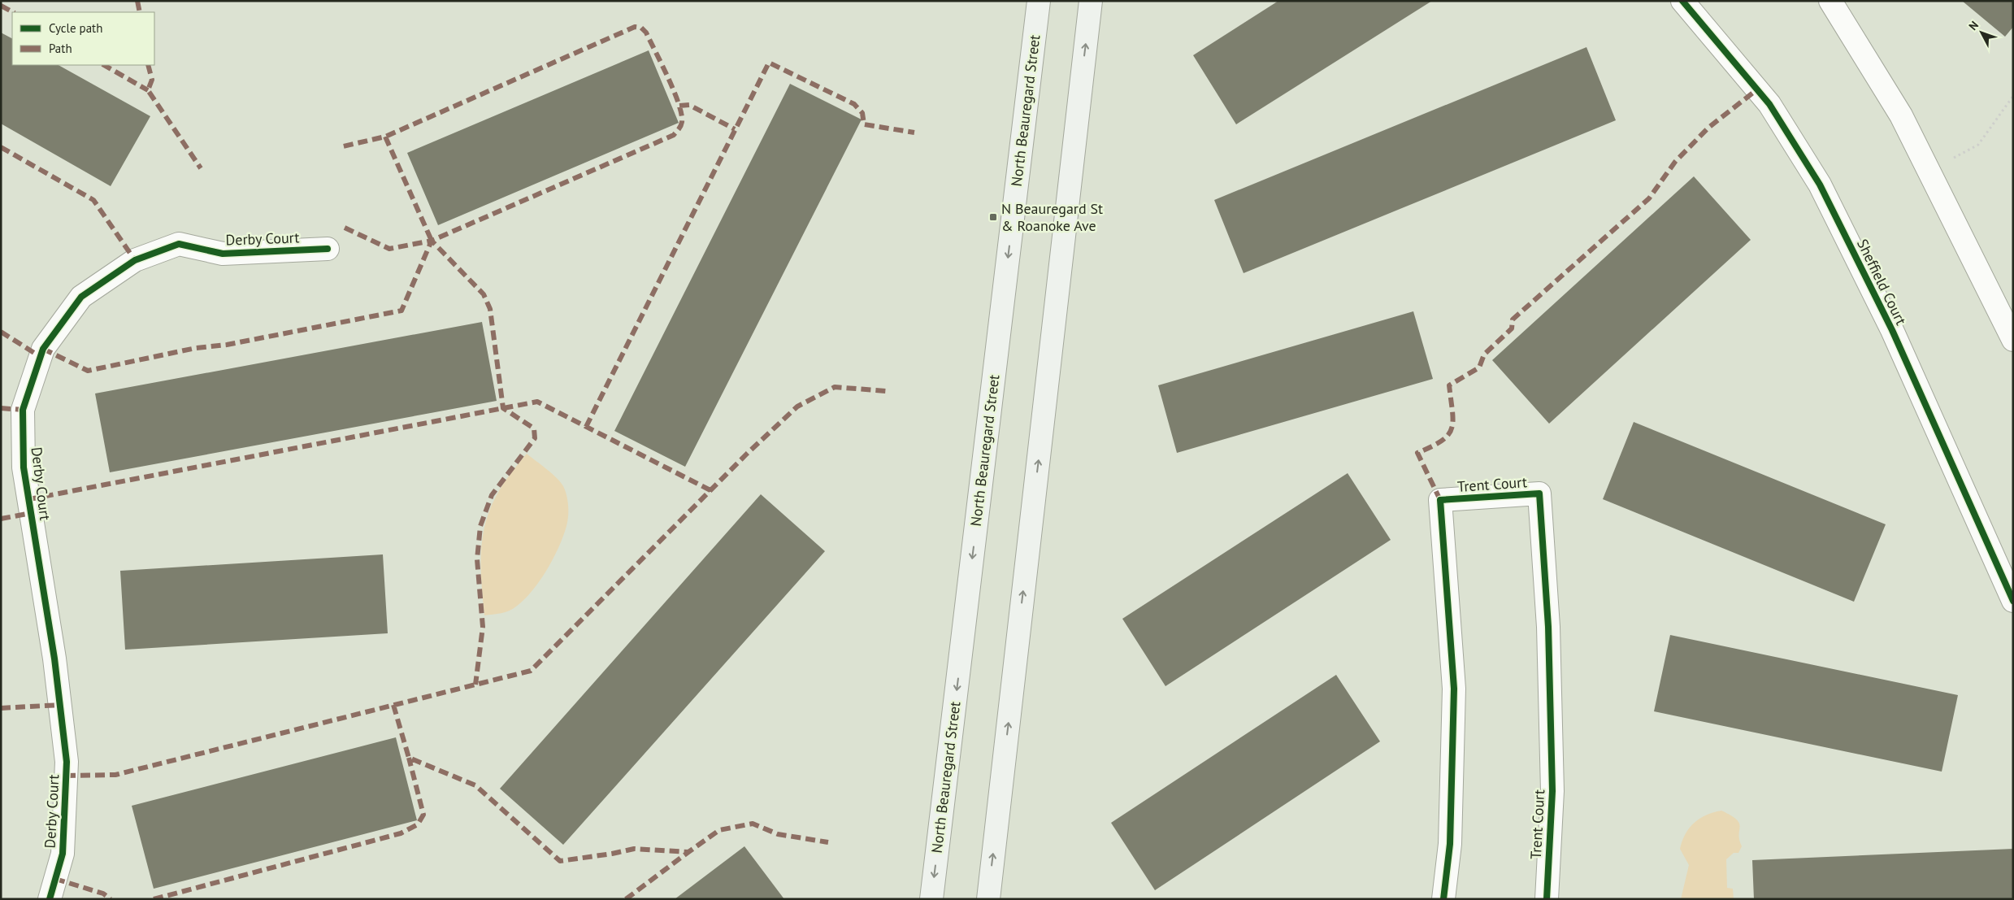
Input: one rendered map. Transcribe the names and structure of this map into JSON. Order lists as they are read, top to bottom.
{
  "streets": {
    "main road": ["North Beauregard Street"],
    "street": ["Derby Court", "Sheffield Court", "Trent Court"]
  },
  "places": {
    "transit": ["N Beauregard St & Roanoke Ave"]
  },
  "legend": ["Cycle path", "Path"],
  "north": "top left"
}
